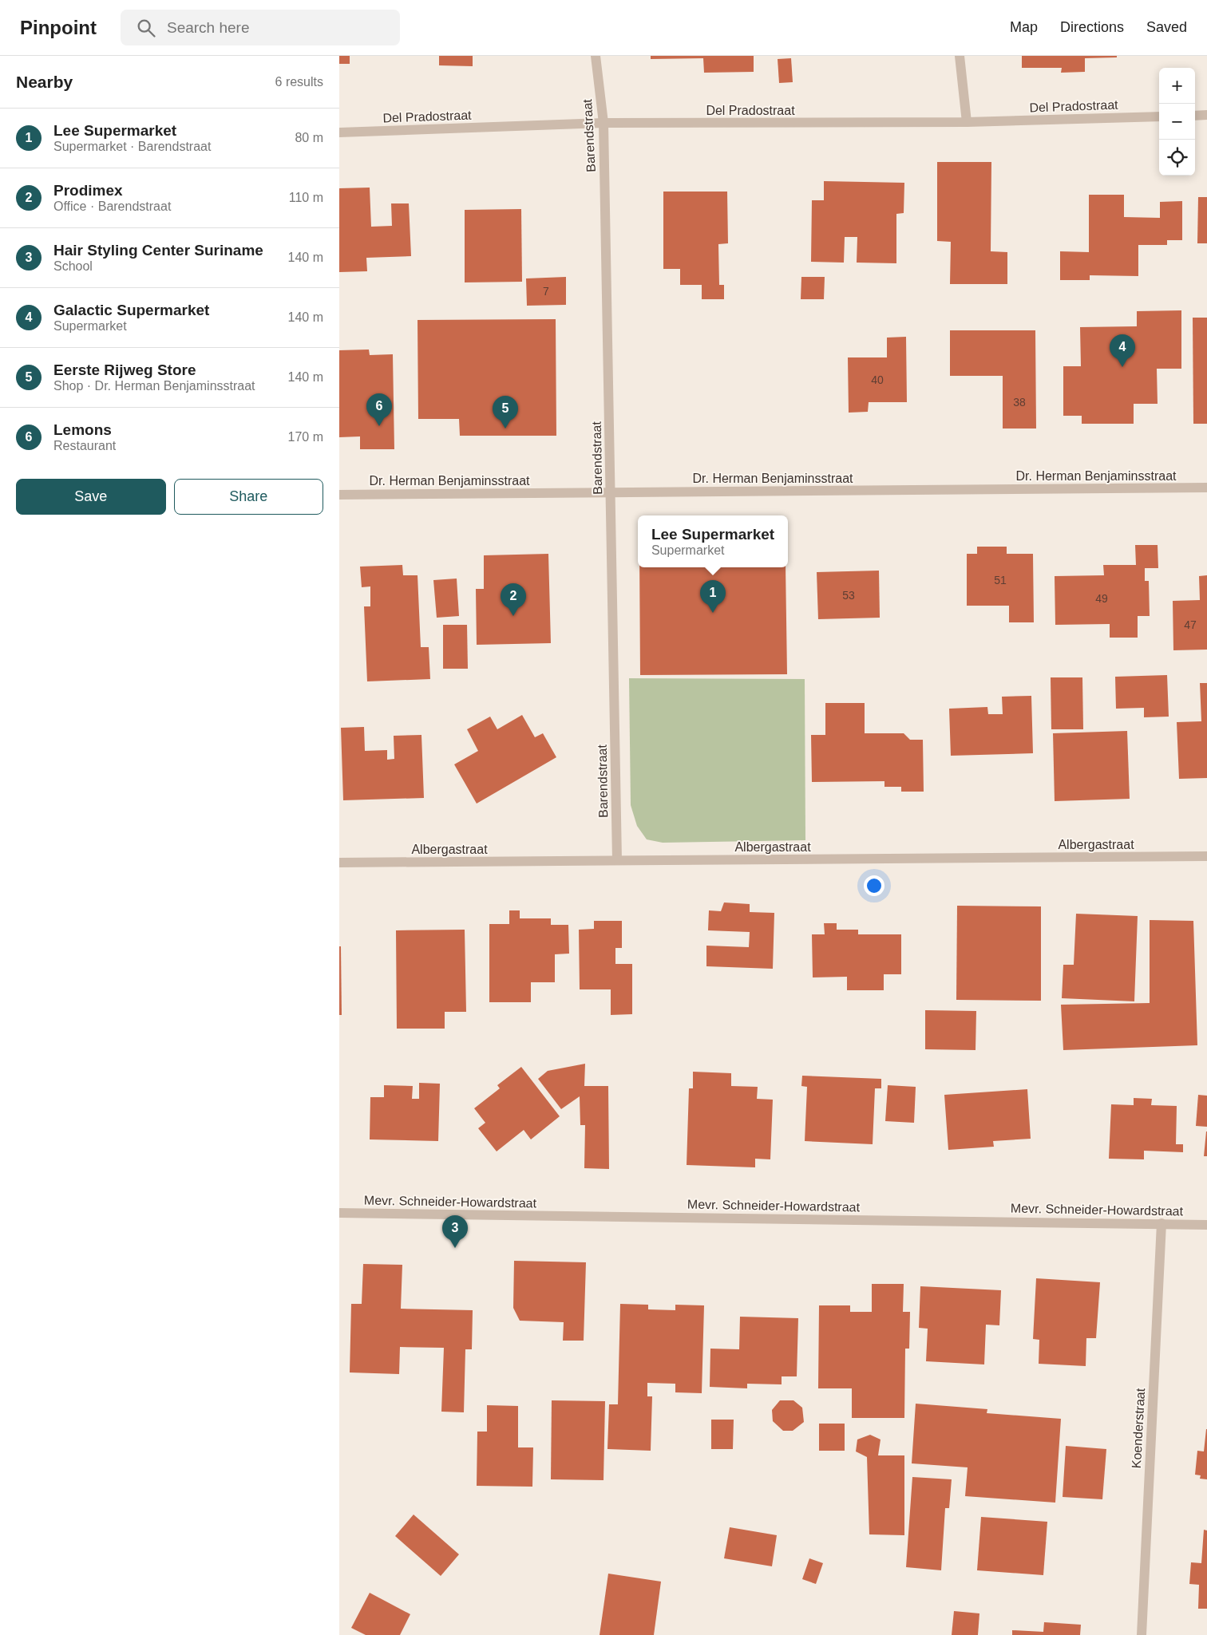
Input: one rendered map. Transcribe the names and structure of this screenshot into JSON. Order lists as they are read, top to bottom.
{
  "streets": {
    "street": [
      "Del Pradostraat",
      "Barendstraat",
      "Dr. Herman Benjaminsstraat",
      "Albergastraat",
      "Mevr. Schneider-Howardstraat",
      "Koenderstraat"
    ]
  },
  "crossings": [
    ["Del Pradostraat", "Barendstraat"],
    ["Barendstraat", "Dr. Herman Benjaminsstraat"],
    ["Barendstraat", "Albergastraat"],
    ["Mevr. Schneider-Howardstraat", "Koenderstraat"]
  ],
  "house_numbers": [
    "7",
    "40",
    "38",
    "51",
    "53",
    "49",
    "47"
  ],
  "page": {
    "header": "Pinpoint",
    "search": "Search here",
    "nav": ["Map", "Directions", "Saved"],
    "heading": ["Nearby", "6 results"],
    "map_buttons": ["+", "−"],
    "list": [
      {
        "mark": "1",
        "name": "Lee Supermarket",
        "note": "Supermarket · Barendstraat",
        "value": "80 m"
      },
      {
        "mark": "2",
        "name": "Prodimex",
        "note": "Office · Barendstraat",
        "value": "110 m"
      },
      {
        "mark": "3",
        "name": "Hair Styling Center Suriname",
        "note": "School",
        "value": "140 m"
      },
      {
        "mark": "4",
        "name": "Galactic Supermarket",
        "note": "Supermarket",
        "value": "140 m"
      },
      {
        "mark": "5",
        "name": "Eerste Rijweg Store",
        "note": "Shop · Dr. Herman Benjaminsstraat",
        "value": "140 m"
      },
      {
        "mark": "6",
        "name": "Lemons",
        "note": "Restaurant",
        "value": "170 m"
      }
    ],
    "pins": [
      "4",
      "6",
      "5",
      "1",
      "2",
      "3"
    ],
    "buttons": ["Save", "Share"],
    "popup": ["Lee Supermarket", "Supermarket"]
  }
}
